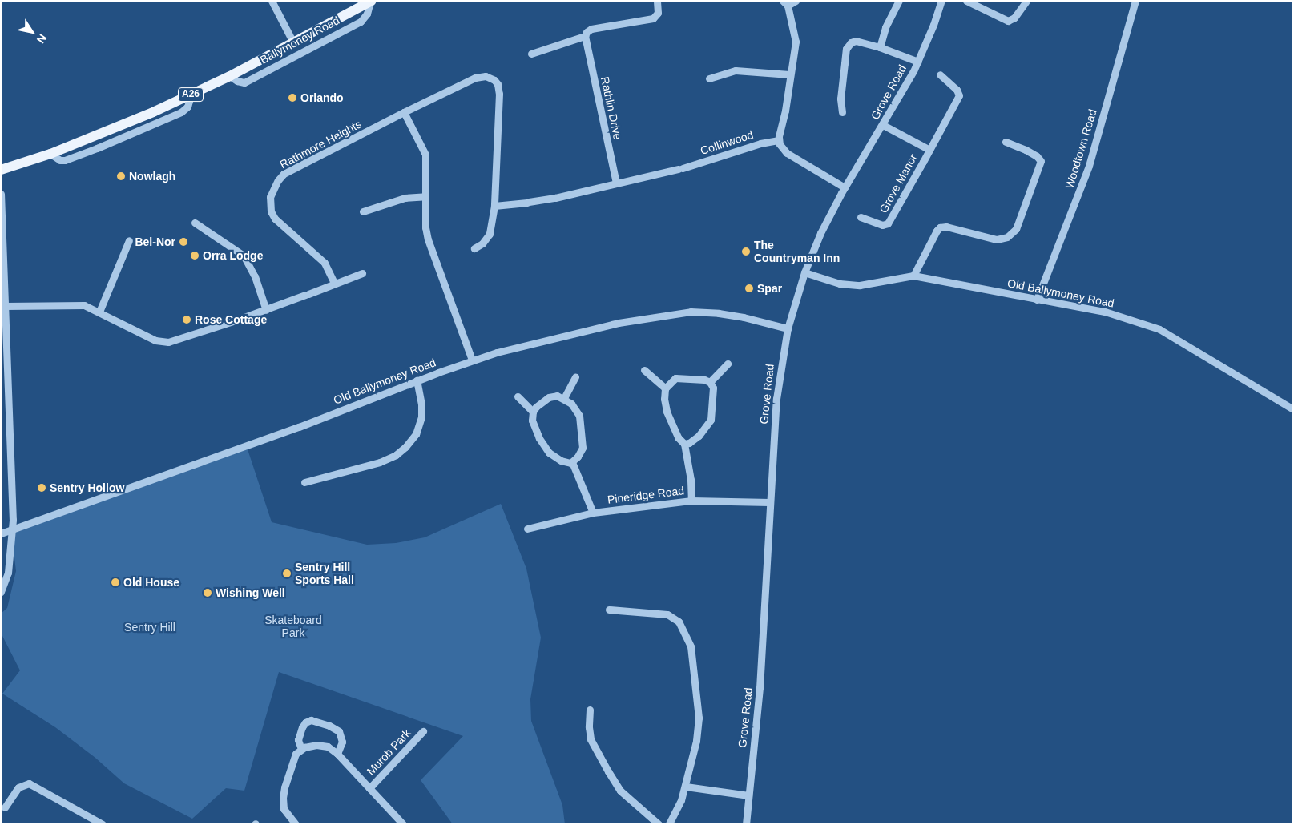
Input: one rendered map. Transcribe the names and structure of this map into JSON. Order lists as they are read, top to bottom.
{
  "streets": {
    "main road": ["Ballymoney Road", "A26"],
    "street": [
      "Grove Road",
      "Rathlin Drive",
      "Collinwood",
      "Rathmore Heights",
      "Woodtown Road",
      "Grove Manor",
      "Old Ballymoney Road",
      "Pineridge Road",
      "Murob Park"
    ]
  },
  "crossings": [
    ["Grove Road", "Grove Manor"],
    ["Grove Road", "Old Ballymoney Road"],
    ["Grove Road", "Pineridge Road"],
    ["Rathlin Drive", "Collinwood"],
    ["Woodtown Road", "Old Ballymoney Road"]
  ],
  "parks": ["Skateboard Park", "Sentry Hill"],
  "places": [
    "Orlando",
    "Nowlagh",
    "Bel-Nor",
    "The Countryman Inn",
    "Orra Lodge",
    "Spar",
    "Rose Cottage",
    "Sentry Hollow",
    "Sentry Hill Sports Hall",
    "Old House",
    "Wishing Well"
  ],
  "north": "bottom right"
}
